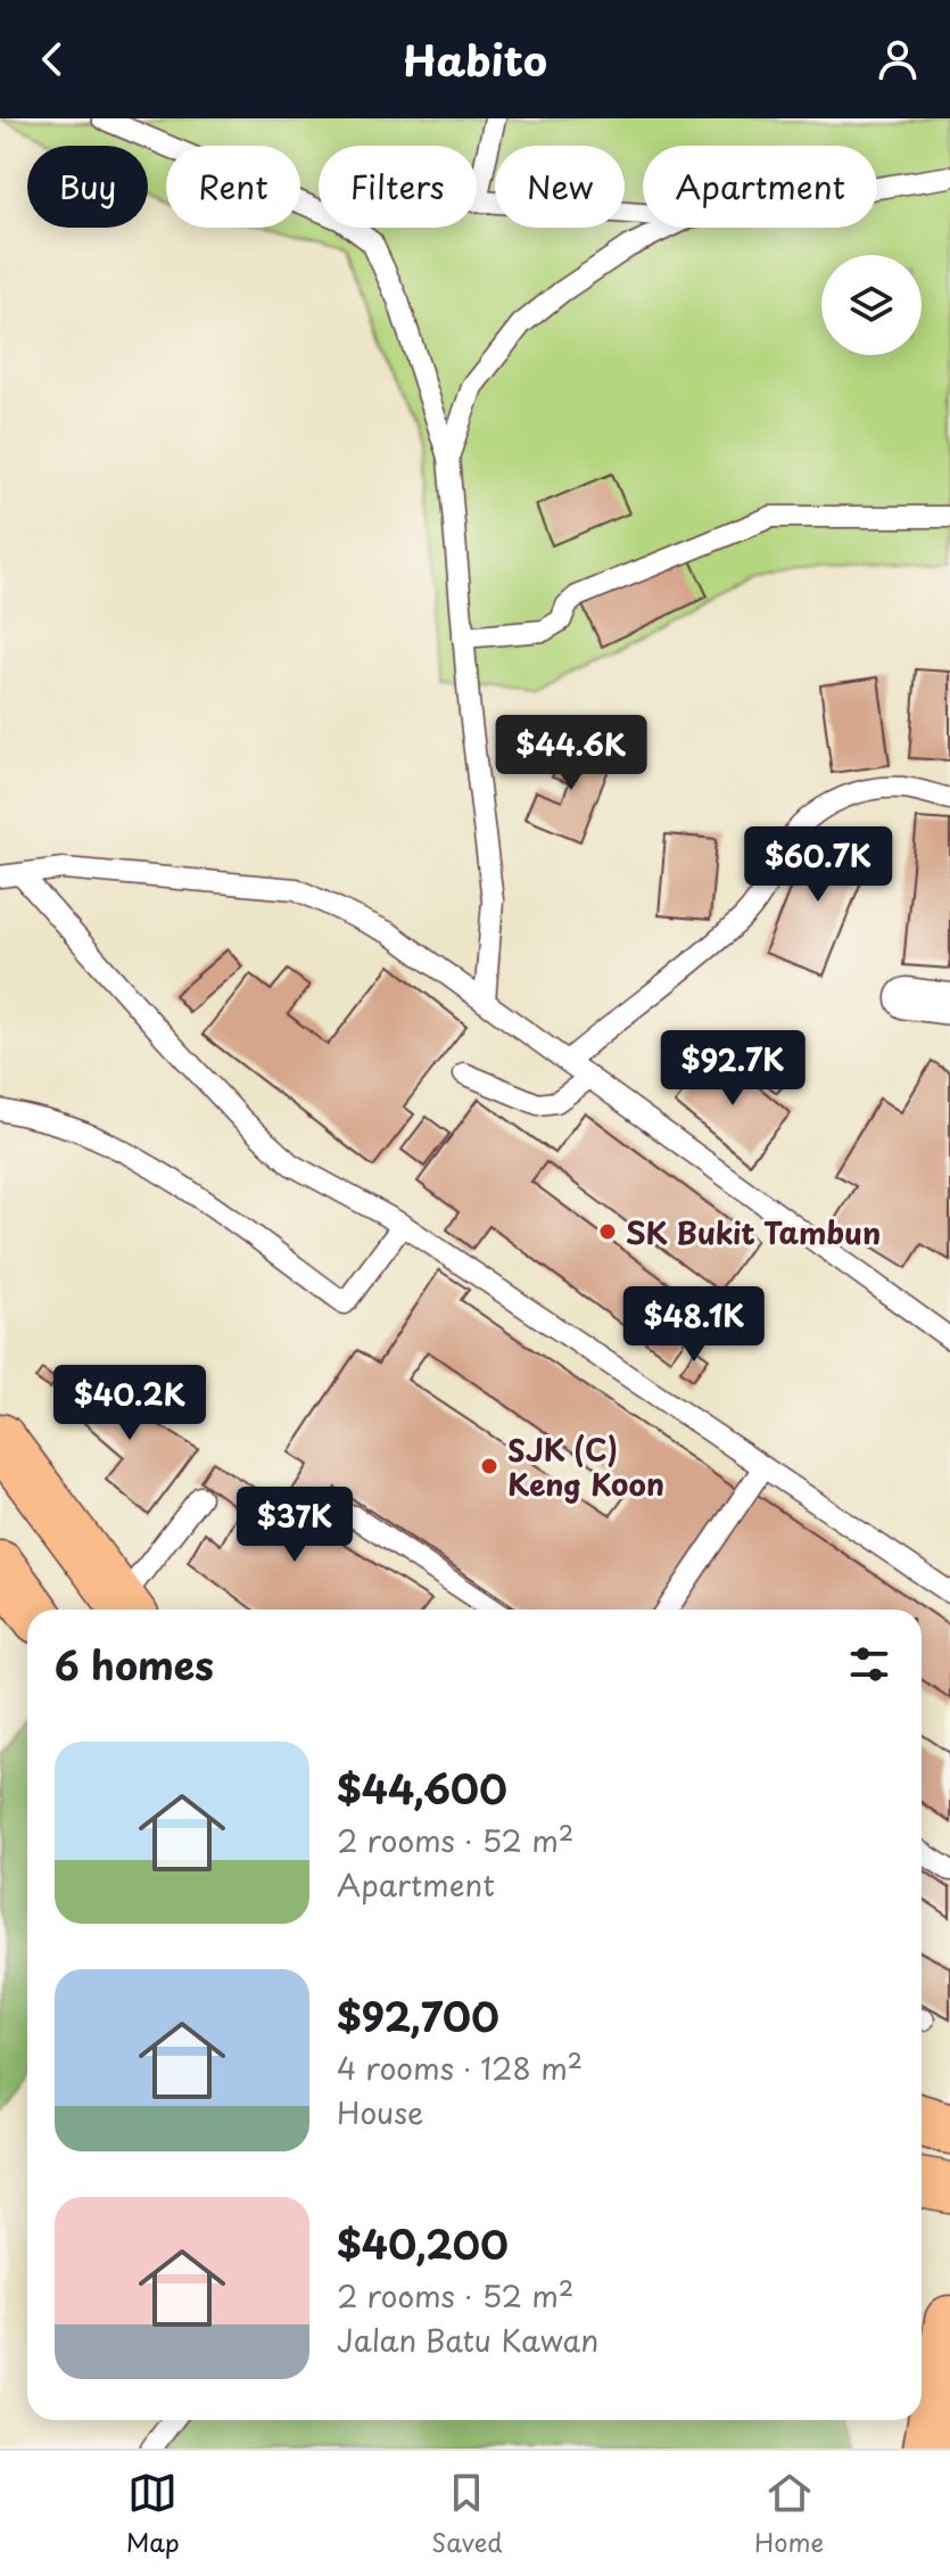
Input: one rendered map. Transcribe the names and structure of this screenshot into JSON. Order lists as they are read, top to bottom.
{
  "places": ["SK Bukit Tambun", "SJK (C) Keng Koon"],
  "page": {
    "header": "Habito",
    "chip": [
      "Buy",
      "Rent",
      "Filters",
      "New",
      "Apartment"
    ],
    "price": [
      "$44.6K",
      "$60.7K",
      "$92.7K",
      "$48.1K",
      "$40.2K",
      "$37K"
    ],
    "heading": "6 homes",
    "list": [
      {
        "name": "$44,600",
        "note": "2 rooms · 52 m² · Apartment"
      },
      {
        "name": "$92,700",
        "note": "4 rooms · 128 m² · House"
      },
      {
        "name": "$40,200",
        "note": "2 rooms · 52 m² · Jalan Batu Kawan"
      }
    ],
    "tabs": ["Map", "Saved", "Home"]
  }
}
